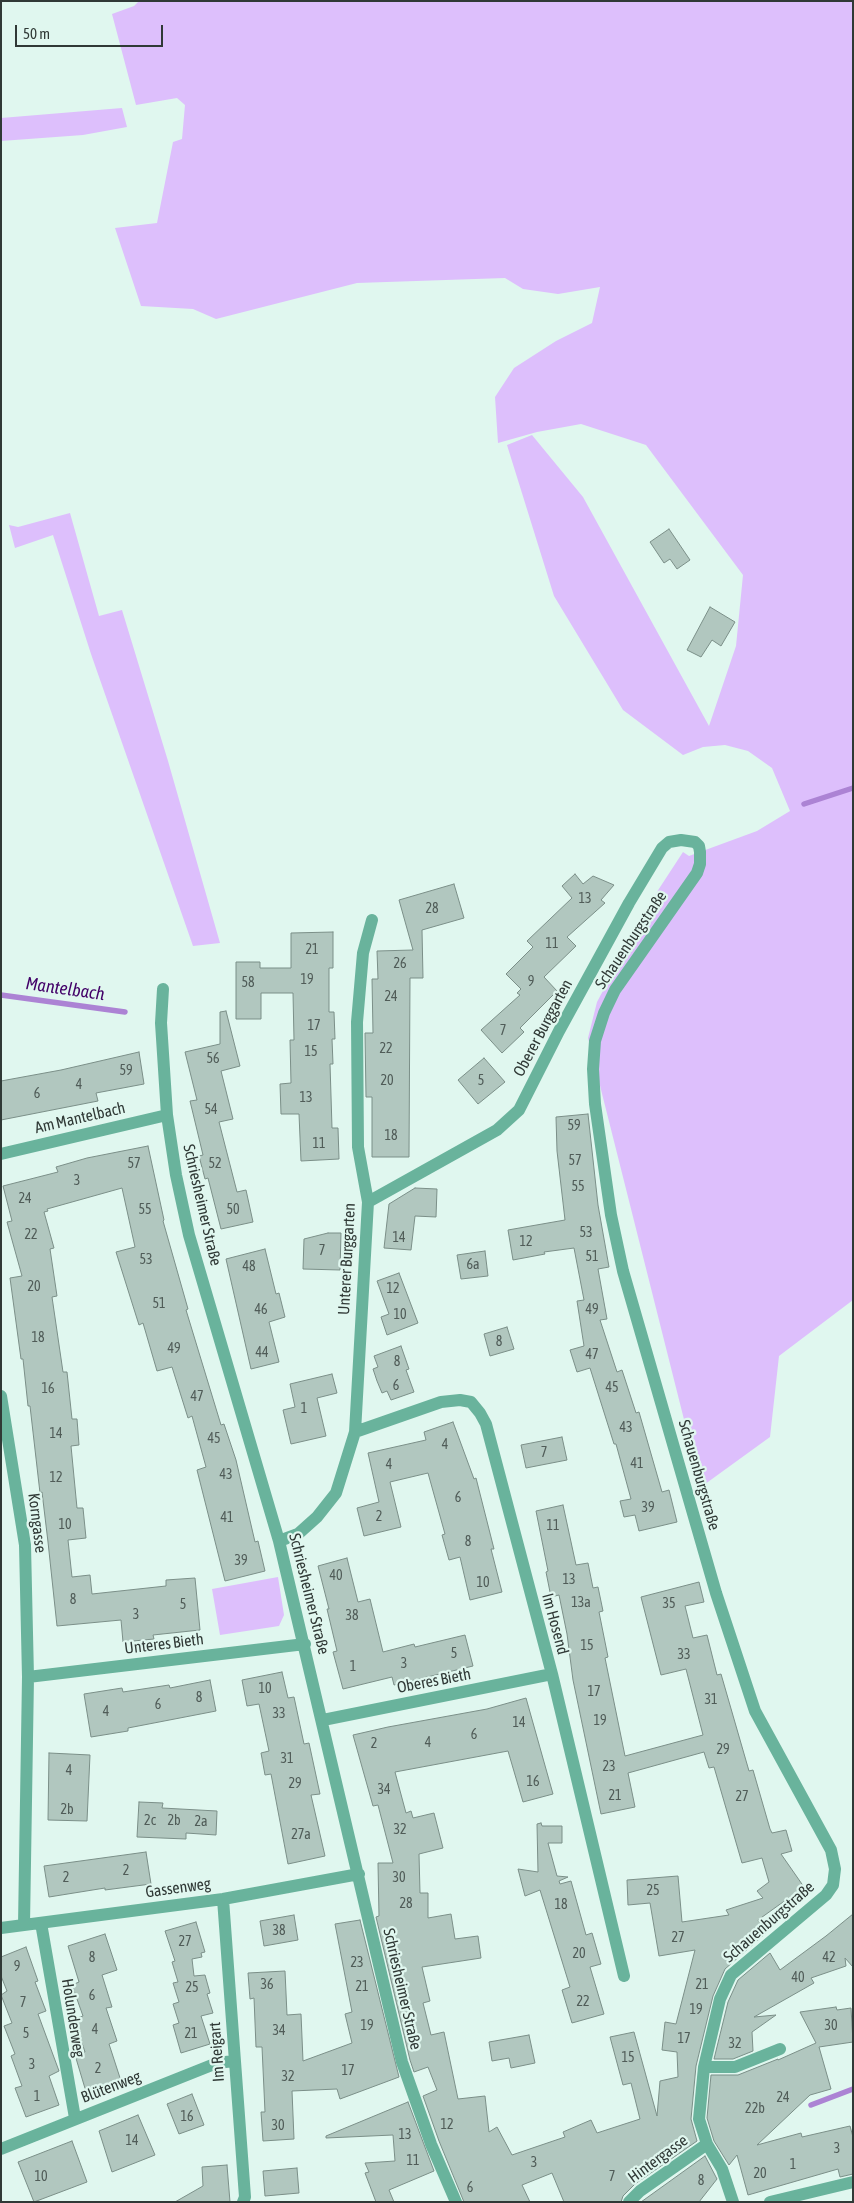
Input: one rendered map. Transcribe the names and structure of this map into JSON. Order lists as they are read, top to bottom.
{
  "streets": {
    "street": [
      "Schauenburgstraße",
      "Oberer Burggarten",
      "Am Mantelbach",
      "Schriesheimer Straße",
      "Unterer Burggarten",
      "Korngasse",
      "Im Hosend",
      "Unteres Bieth",
      "Oberes Bieth",
      "Gassenweg",
      "Holunderweg",
      "Im Reigart",
      "Blütenweg",
      "Hintergasse"
    ]
  },
  "crossings": [
    ["Schauenburgstraße", "Oberer Burggarten"],
    ["Schauenburgstraße", "Hintergasse"],
    ["Oberer Burggarten", "Unterer Burggarten"],
    ["Am Mantelbach", "Schriesheimer Straße"],
    ["Schriesheimer Straße", "Unterer Burggarten"],
    ["Schriesheimer Straße", "Unteres Bieth"],
    ["Schriesheimer Straße", "Oberes Bieth"],
    ["Schriesheimer Straße", "Gassenweg"],
    ["Unterer Burggarten", "Im Hosend"],
    ["Korngasse", "Unteres Bieth"],
    ["Korngasse", "Gassenweg"],
    ["Im Hosend", "Oberes Bieth"],
    ["Gassenweg", "Holunderweg"],
    ["Gassenweg", "Im Reigart"],
    ["Holunderweg", "Blütenweg"],
    ["Im Reigart", "Blütenweg"]
  ],
  "water": ["Mantelbach"],
  "house_numbers": [
    "13",
    "28",
    "11",
    "21",
    "26",
    "19",
    "9",
    "58",
    "24",
    "17",
    "7",
    "22",
    "15",
    "56",
    "59",
    "20",
    "5",
    "4",
    "6",
    "13",
    "54",
    "59",
    "18",
    "11",
    "57",
    "57",
    "52",
    "3",
    "55",
    "24",
    "55",
    "50",
    "53",
    "22",
    "14",
    "12",
    "7",
    "51",
    "53",
    "6a",
    "48",
    "20",
    "12",
    "51",
    "46",
    "49",
    "10",
    "18",
    "8",
    "49",
    "44",
    "47",
    "8",
    "6",
    "45",
    "16",
    "47",
    "1",
    "43",
    "14",
    "45",
    "4",
    "7",
    "41",
    "4",
    "43",
    "12",
    "6",
    "39",
    "2",
    "41",
    "10",
    "11",
    "8",
    "39",
    "40",
    "13",
    "10",
    "8",
    "13a",
    "35",
    "5",
    "3",
    "38",
    "15",
    "5",
    "33",
    "3",
    "1",
    "10",
    "17",
    "8",
    "31",
    "6",
    "4",
    "33",
    "19",
    "14",
    "6",
    "4",
    "2",
    "29",
    "31",
    "23",
    "4",
    "16",
    "29",
    "34",
    "21",
    "27",
    "2b",
    "2c",
    "2b",
    "2a",
    "32",
    "27a",
    "2",
    "2",
    "30",
    "25",
    "28",
    "18",
    "38",
    "27",
    "27",
    "20",
    "8",
    "42",
    "23",
    "9",
    "40",
    "36",
    "21",
    "21",
    "25",
    "6",
    "22",
    "7",
    "19",
    "19",
    "30",
    "4",
    "34",
    "5",
    "21",
    "17",
    "32",
    "15",
    "3",
    "2",
    "17",
    "32",
    "1",
    "24",
    "22b",
    "16",
    "12",
    "30",
    "13",
    "14",
    "3",
    "11",
    "3",
    "1",
    "20",
    "10",
    "7",
    "8",
    "6"
  ],
  "scale_bar": "50 m"
}
